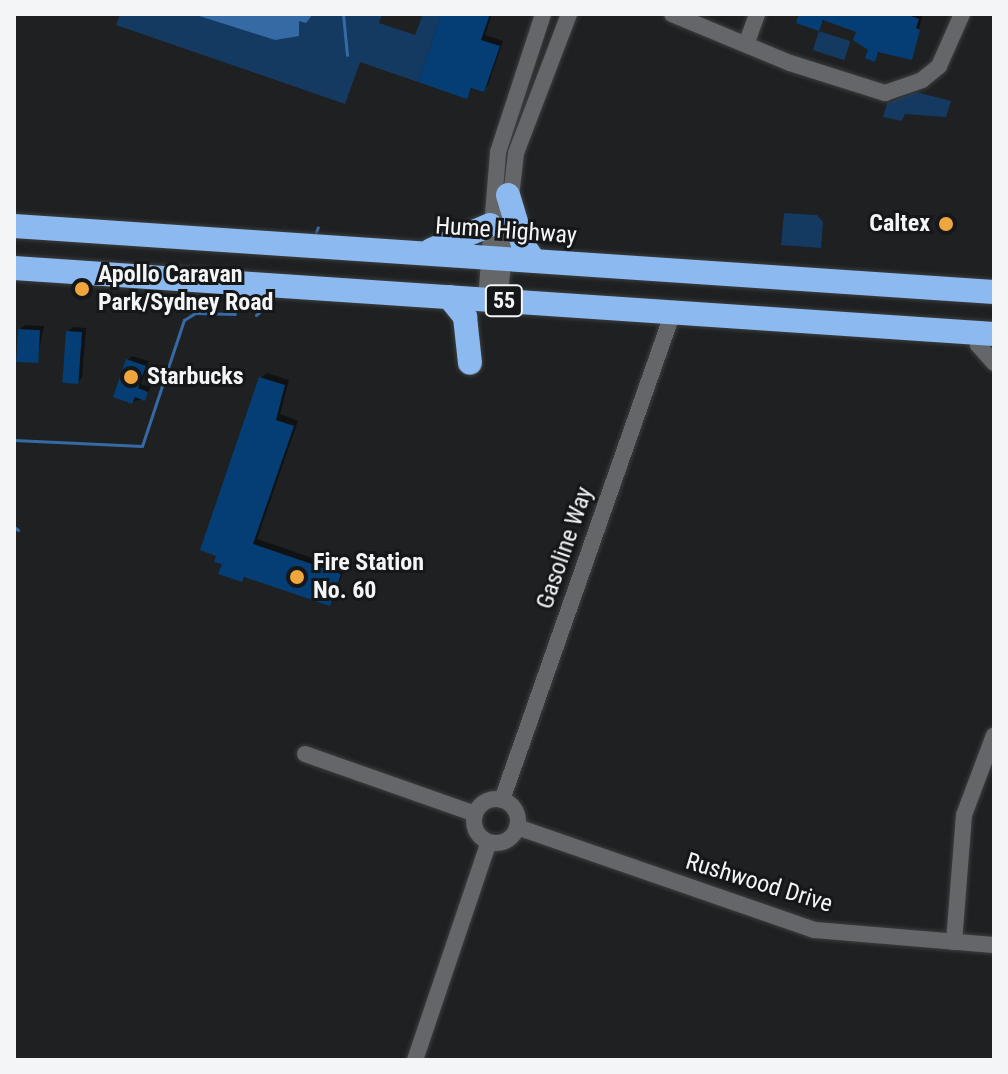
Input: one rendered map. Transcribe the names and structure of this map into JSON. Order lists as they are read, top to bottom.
{
  "streets": {
    "highway": ["Hume Highway", "55"],
    "street": ["Gasoline Way", "Rushwood Drive"]
  },
  "crossings": [
    ["55", "Gasoline Way"],
    ["Gasoline Way", "Rushwood Drive"]
  ],
  "places": [
    "Caltex",
    "Apollo Caravan Park/Sydney Road",
    "Starbucks",
    "Fire Station No. 60"
  ]
}
